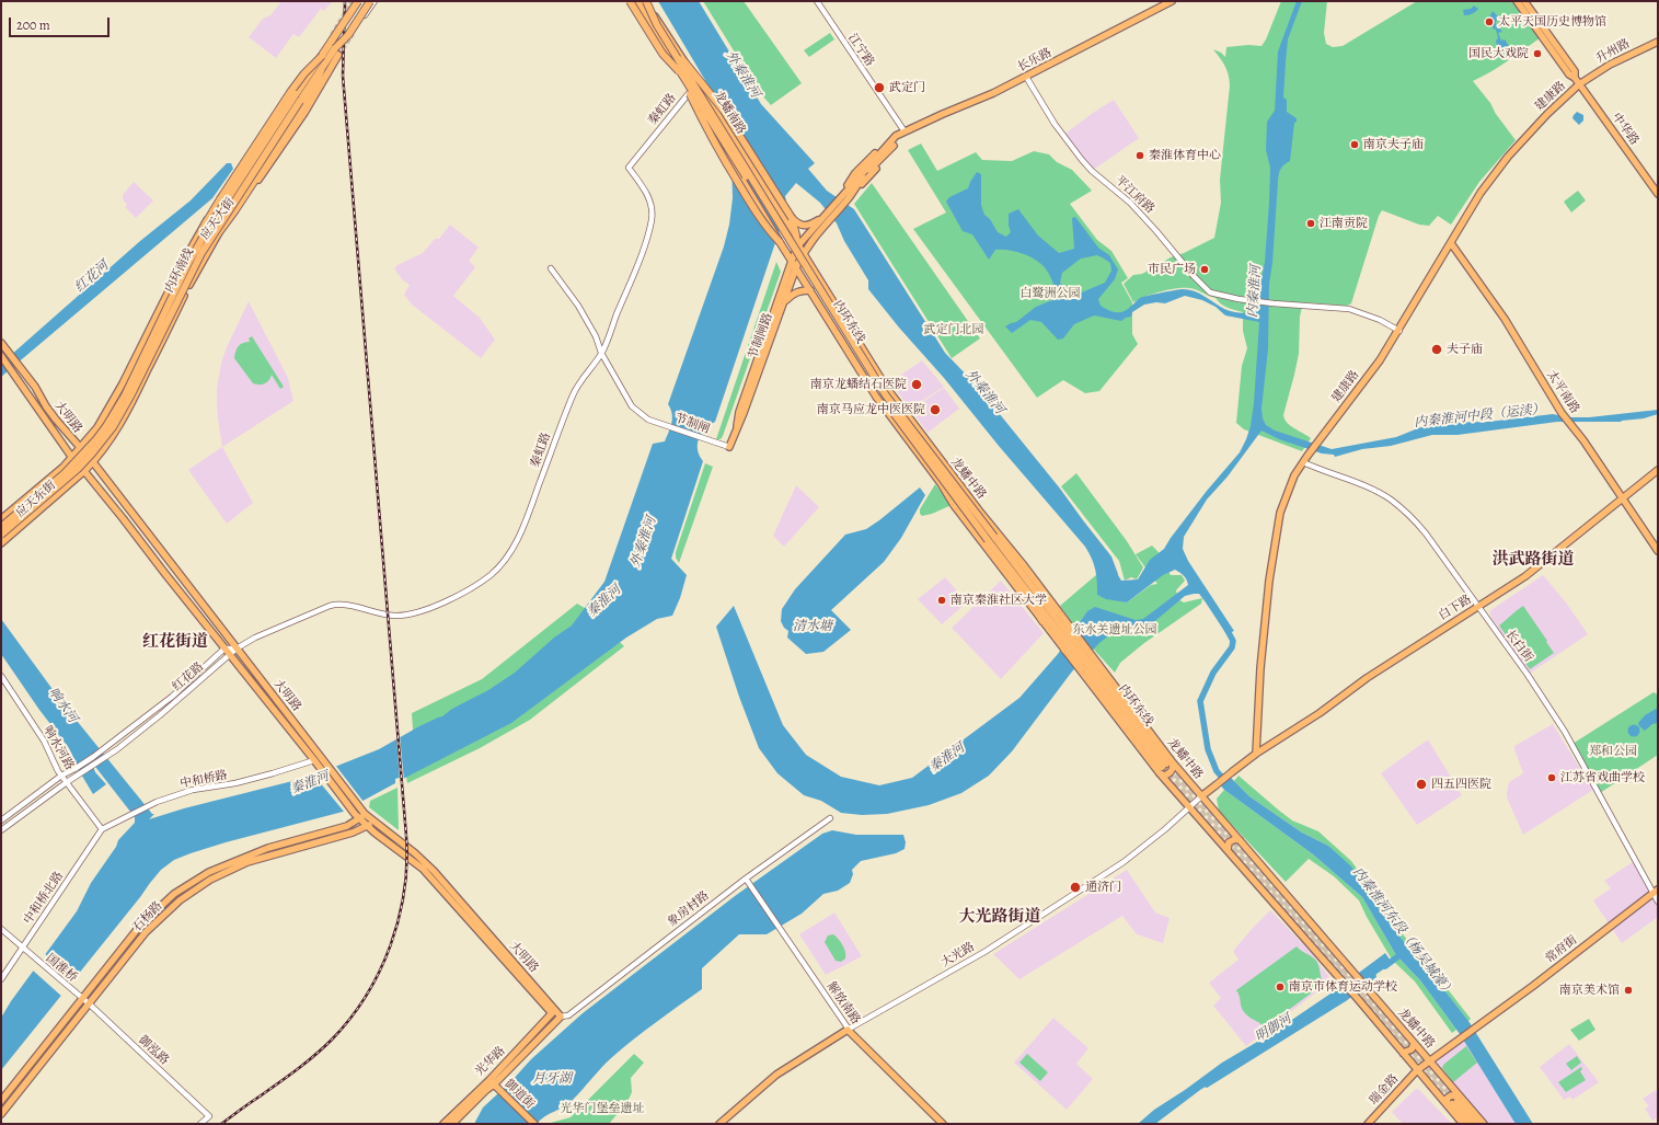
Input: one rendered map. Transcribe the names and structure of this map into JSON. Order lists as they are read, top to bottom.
{
  "streets": {
    "highway": ["内环南线", "内环东线"],
    "main road": [
      "升州路",
      "长乐路",
      "建康路",
      "龙蟠南路",
      "中华路",
      "应天大街",
      "节制闸路",
      "太平南路",
      "大明路",
      "龙蟠中路",
      "应天东街",
      "白下路",
      "石杨路",
      "常府街",
      "光华路"
    ],
    "street": [
      "江宁路",
      "秦虹路",
      "平江府路",
      "节制闸",
      "长白街",
      "红花路",
      "响水河路",
      "中和桥路",
      "中和桥北路",
      "象房村路",
      "大光路",
      "国淮桥",
      "解放南路",
      "御泓路"
    ]
  },
  "crossings": [
    ["江宁路", "长乐路"],
    ["升州路", "建康路"],
    ["升州路", "中华路"],
    ["长乐路", "平江府路"],
    ["长乐路", "节制闸路"],
    ["长乐路", "龙蟠中路"],
    ["建康路", "中华路"],
    ["建康路", "平江府路"],
    ["建康路", "太平南路"],
    ["建康路", "白下路"],
    ["建康路", "长白街"],
    ["秦虹路", "龙蟠南路"],
    ["秦虹路", "大明路"],
    ["秦虹路", "节制闸"],
    ["秦虹路", "红花路"],
    ["龙蟠南路", "龙蟠中路"],
    ["应天大街", "内环南线"],
    ["应天大街", "大明路"],
    ["应天大街", "应天东街"],
    ["内环东线", "龙蟠中路"],
    ["节制闸路", "节制闸"],
    ["节制闸路", "龙蟠中路"],
    ["太平南路", "白下路"],
    ["大明路", "红花路"],
    ["大明路", "中和桥路"],
    ["大明路", "象房村路"],
    ["大明路", "石杨路"],
    ["大明路", "光华路"],
    ["龙蟠中路", "白下路"],
    ["龙蟠中路", "常府街"],
    ["龙蟠中路", "大光路"],
    ["白下路", "长白街"],
    ["白下路", "大光路"],
    ["长白街", "常府街"],
    ["红花路", "响水河路"],
    ["响水河路", "中和桥路"],
    ["响水河路", "中和桥北路"],
    ["中和桥路", "中和桥北路"],
    ["中和桥北路", "国淮桥"],
    ["象房村路", "解放南路"],
    ["象房村路", "光华路"],
    ["石杨路", "国淮桥"],
    ["石杨路", "御泓路"],
    ["大光路", "解放南路"],
    ["国淮桥", "御泓路"]
  ],
  "districts": ["洪武路街道", "红花街道", "大光路街道"],
  "water": [
    "外秦淮河",
    "红花河",
    "内秦淮河",
    "内秦淮河中段（运渎）",
    "秦淮河",
    "清水塘",
    "响水河",
    "内秦淮河东段（杨吴城濠）",
    "明御河",
    "月牙湖"
  ],
  "parks": [
    "白鹭洲公园",
    "武定门北园",
    "东水关遗址公园",
    "郑和公园",
    "光华门堡垒遗址"
  ],
  "places": [
    "太平天国历史博物馆",
    "国民大戏院",
    "武定门",
    "南京夫子庙",
    "秦淮体育中心",
    "江南贡院",
    "市民广场",
    "夫子庙",
    "南京龙蟠结石医院",
    "南京马应龙中医医院",
    "南京秦淮社区大学",
    "江苏省戏曲学校",
    "四五四医院",
    "通济门",
    "南京市体育运动学校",
    "南京美术馆"
  ],
  "scale_bar": "200 m"
}
